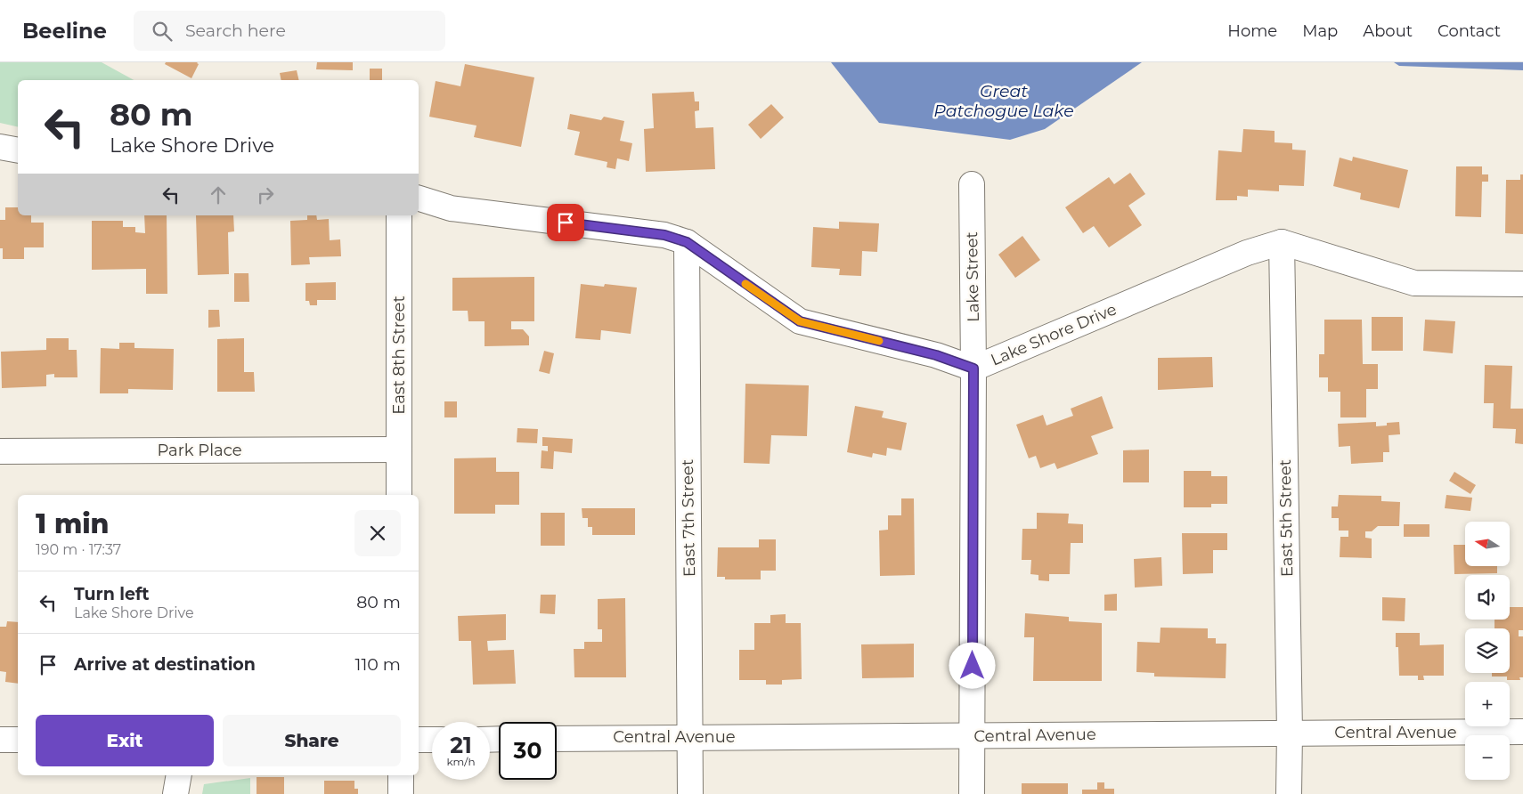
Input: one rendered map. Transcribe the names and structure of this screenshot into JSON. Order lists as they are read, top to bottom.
{
  "streets": {
    "street": [
      "Lake Street",
      "Lake Shore Drive",
      "East 8th Street",
      "Park Place",
      "East 7th Street",
      "East 5th Street",
      "Central Avenue"
    ]
  },
  "crossings": [
    ["Lake Street", "Lake Shore Drive"],
    ["Lake Street", "Central Avenue"],
    ["Lake Shore Drive", "East 7th Street"],
    ["Lake Shore Drive", "East 5th Street"],
    ["East 8th Street", "Park Place"],
    ["East 7th Street", "Central Avenue"],
    ["East 5th Street", "Central Avenue"]
  ],
  "water": ["Great Patchogue Lake"],
  "north": "left",
  "page": {
    "header": "Beeline",
    "search": "Search here",
    "nav": [
      "Home",
      "Map",
      "About",
      "Contact"
    ],
    "turn": ["80 m", "Lake Shore Drive"],
    "heading": ["1 min", "190 m · 17:37"],
    "map_buttons": ["+", "−"],
    "list": [
      {
        "name": "Turn left",
        "note": "Lake Shore Drive",
        "value": "80 m"
      },
      {
        "name": "Arrive at destination",
        "value": "110 m"
      }
    ],
    "buttons": ["Exit", "Share"],
    "speed": "21 km/h",
    "limit": "30"
  }
}
